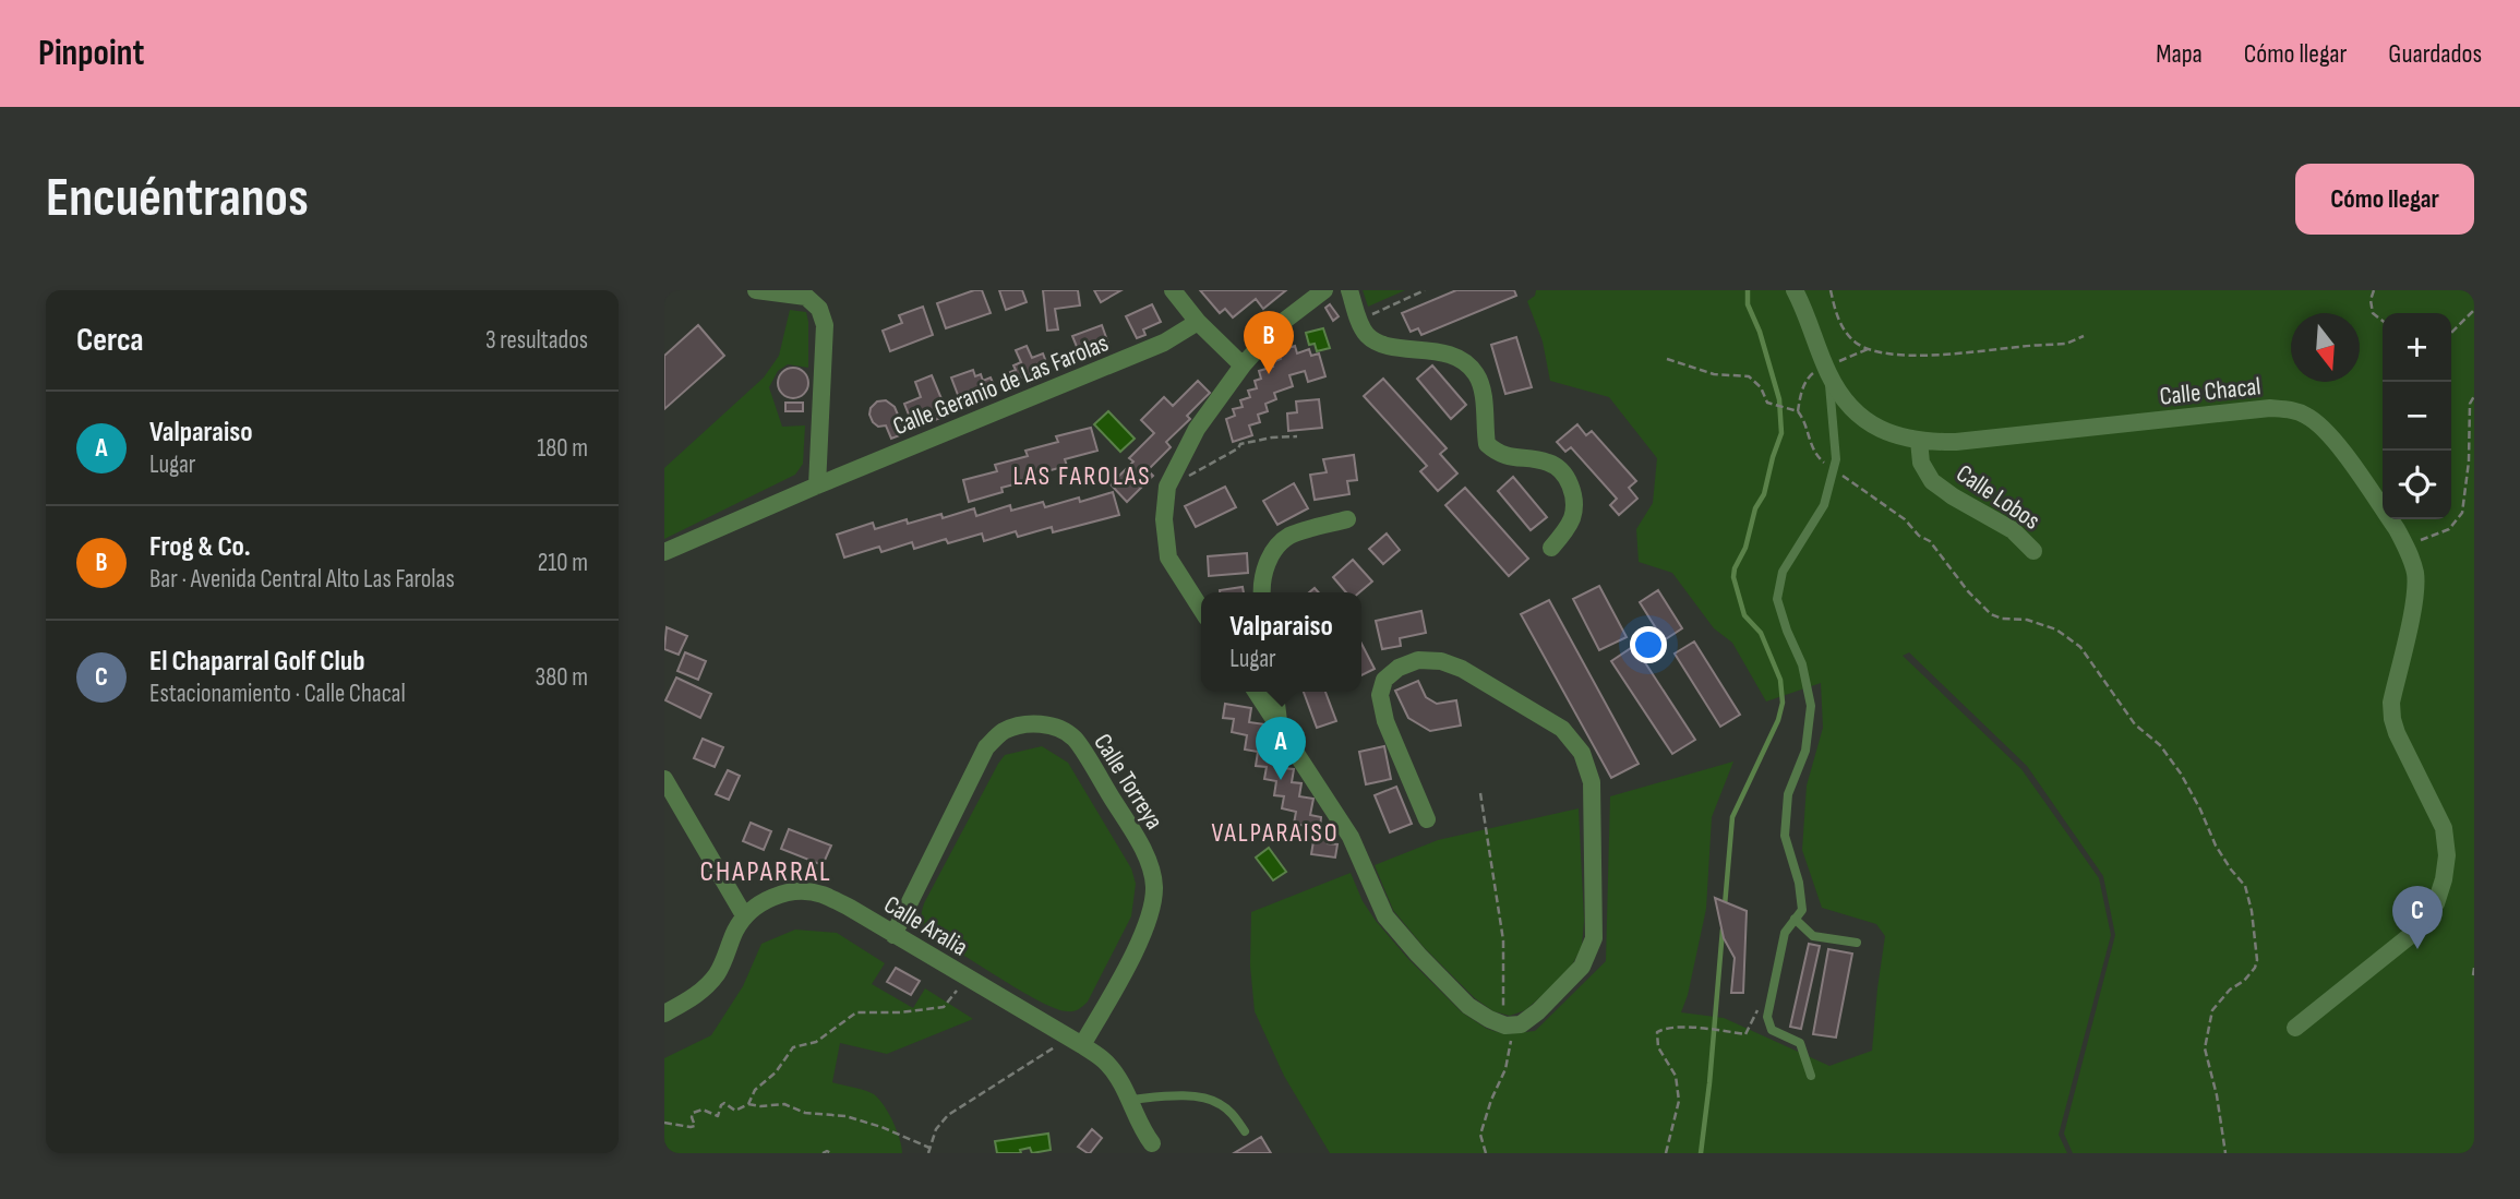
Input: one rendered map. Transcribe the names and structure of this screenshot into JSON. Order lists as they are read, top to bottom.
{
  "streets": {
    "street": [
      "Calle Geranio de Las Farolas",
      "Calle Chacal",
      "Calle Lobos",
      "Calle Torreya",
      "Calle Aralia"
    ]
  },
  "crossings": [
    ["Calle Chacal", "Calle Lobos"],
    ["Calle Torreya", "Calle Aralia"]
  ],
  "districts": ["LAS FAROLAS", "VALPARAISO", "CHAPARRAL"],
  "north": "bottom",
  "page": {
    "header": "Pinpoint",
    "nav": ["Mapa", "Cómo llegar", "Guardados"],
    "buttons": "Cómo llegar",
    "title": "Encuéntranos",
    "heading": ["Cerca", "3 resultados"],
    "pins": ["B", "A", "C"],
    "map_buttons": ["+", "−"],
    "list": [
      {
        "mark": "A",
        "name": "Valparaiso",
        "note": "Lugar",
        "value": "180 m"
      },
      {
        "mark": "B",
        "name": "Frog & Co.",
        "note": "Bar · Avenida Central Alto Las Farolas",
        "value": "210 m"
      },
      {
        "mark": "C",
        "name": "El Chaparral Golf Club",
        "note": "Estacionamiento · Calle Chacal",
        "value": "380 m"
      }
    ],
    "popup": ["Valparaiso", "Lugar"]
  }
}
